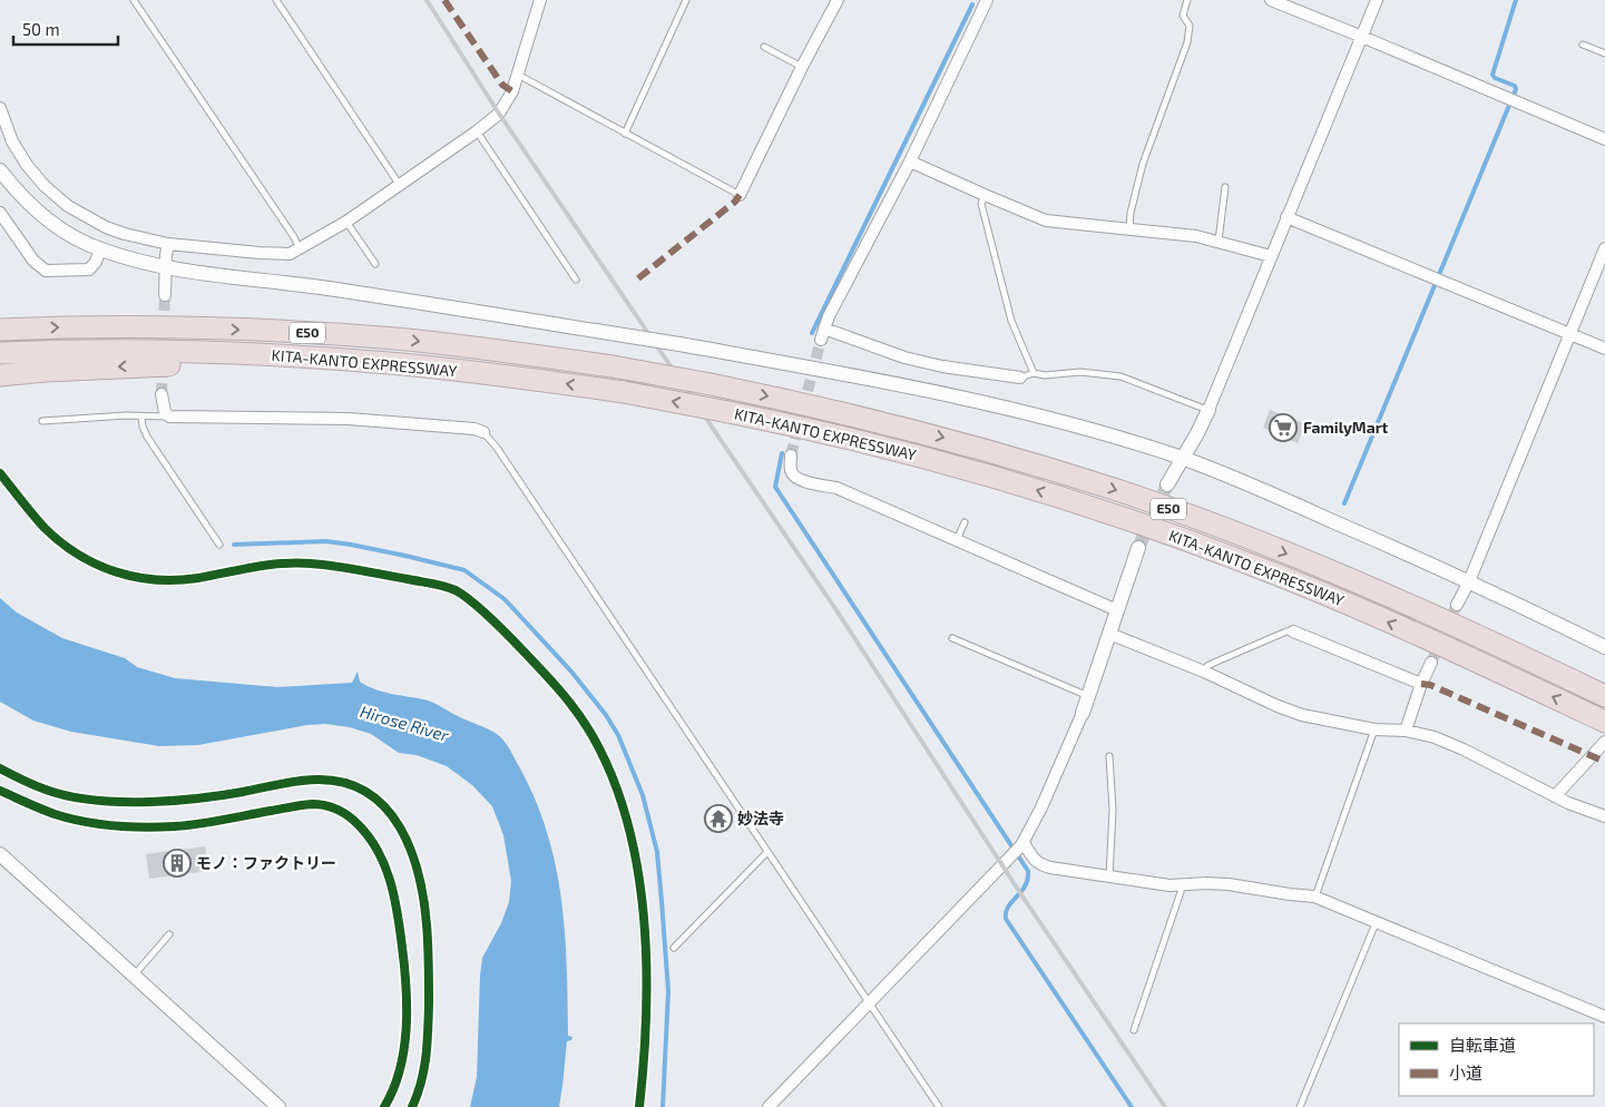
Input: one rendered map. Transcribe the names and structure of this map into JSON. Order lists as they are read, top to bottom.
{
  "streets": {
    "highway": ["E50", "KITA-KANTO EXPRESSWAY"]
  },
  "water": ["Hirose River"],
  "places": {
    "supermarket": ["FamilyMart"],
    "temple": ["妙法寺"],
    "building": ["モノ：ファクトリー"]
  },
  "legend": ["自転車道", "小道"],
  "scale_bar": "50 m"
}
